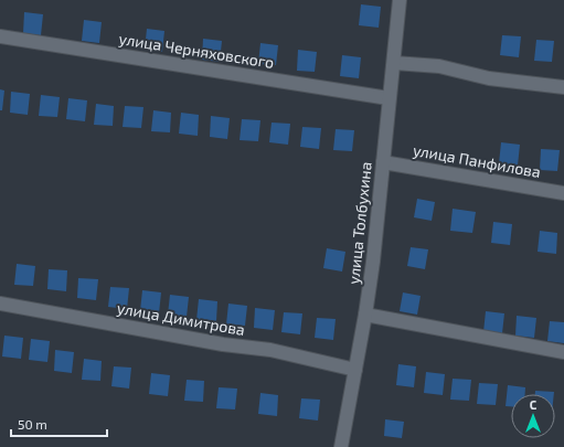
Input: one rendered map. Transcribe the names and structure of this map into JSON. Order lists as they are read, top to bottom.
{
  "streets": {
    "street": [
      "улица Черняховского",
      "улица Панфилова",
      "улица Толбухина",
      "улица Димитрова"
    ]
  },
  "crossings": [
    ["улица Черняховского", "улица Толбухина"],
    ["улица Панфилова", "улица Толбухина"],
    ["улица Толбухина", "улица Димитрова"]
  ],
  "scale_bar": "50 m",
  "north": "top"
}
